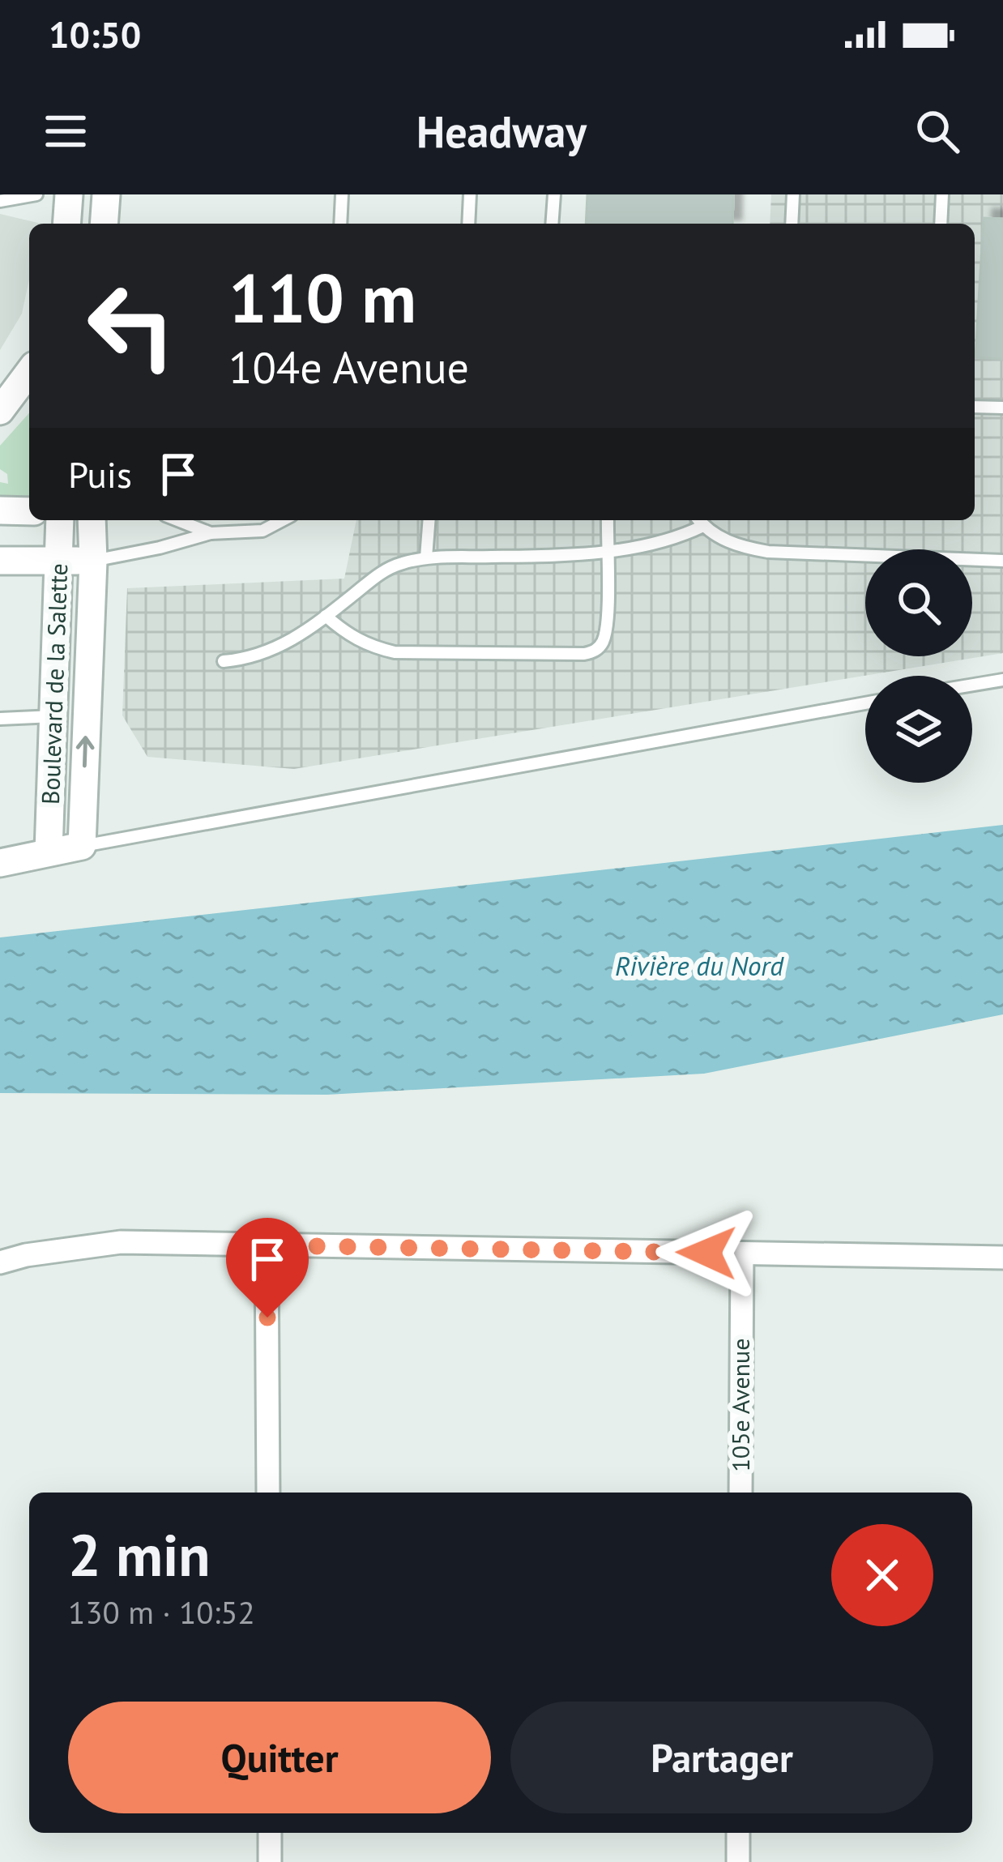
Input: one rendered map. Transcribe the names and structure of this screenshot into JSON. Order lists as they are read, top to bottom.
{
  "streets": {
    "street": ["Boulevard de la Salette", "105e Avenue"]
  },
  "water": ["Rivière du Nord"],
  "page": {
    "status": "10:50",
    "header": "Headway",
    "turn": ["110 m", "104e Avenue"],
    "then": "Puis",
    "heading": ["2 min", "130 m · 10:52"],
    "buttons": ["Quitter", "Partager"]
  }
}
